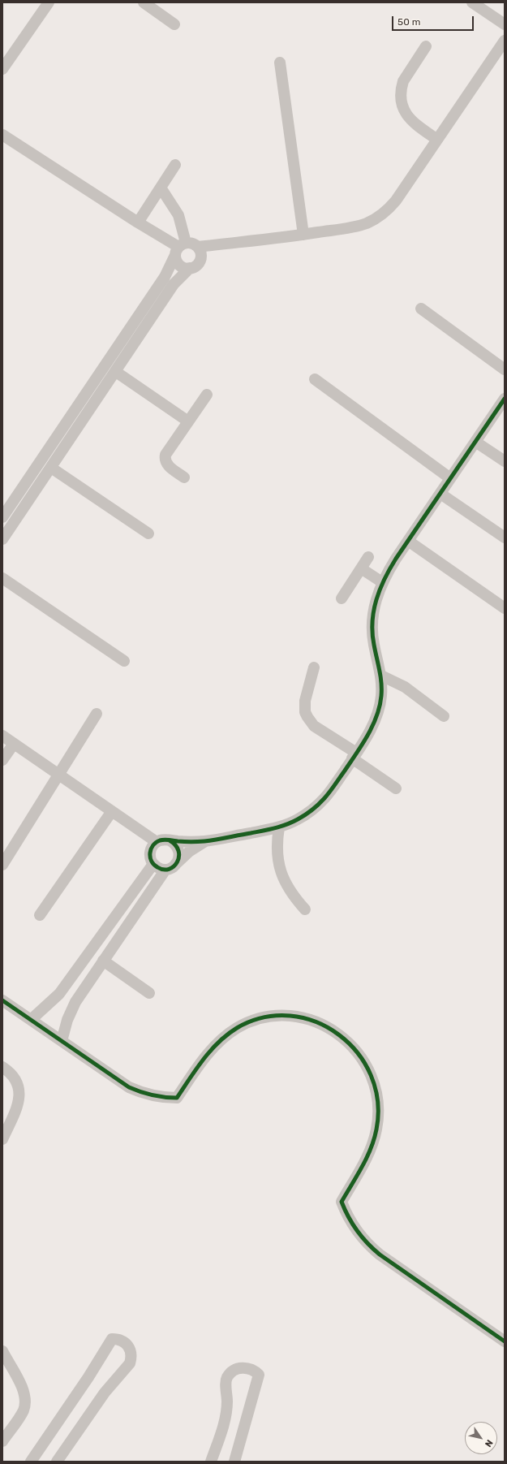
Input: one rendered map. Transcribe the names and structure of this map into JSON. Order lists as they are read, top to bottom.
{
  "scale_bar": "50 m",
  "north": "bottom right"
}
